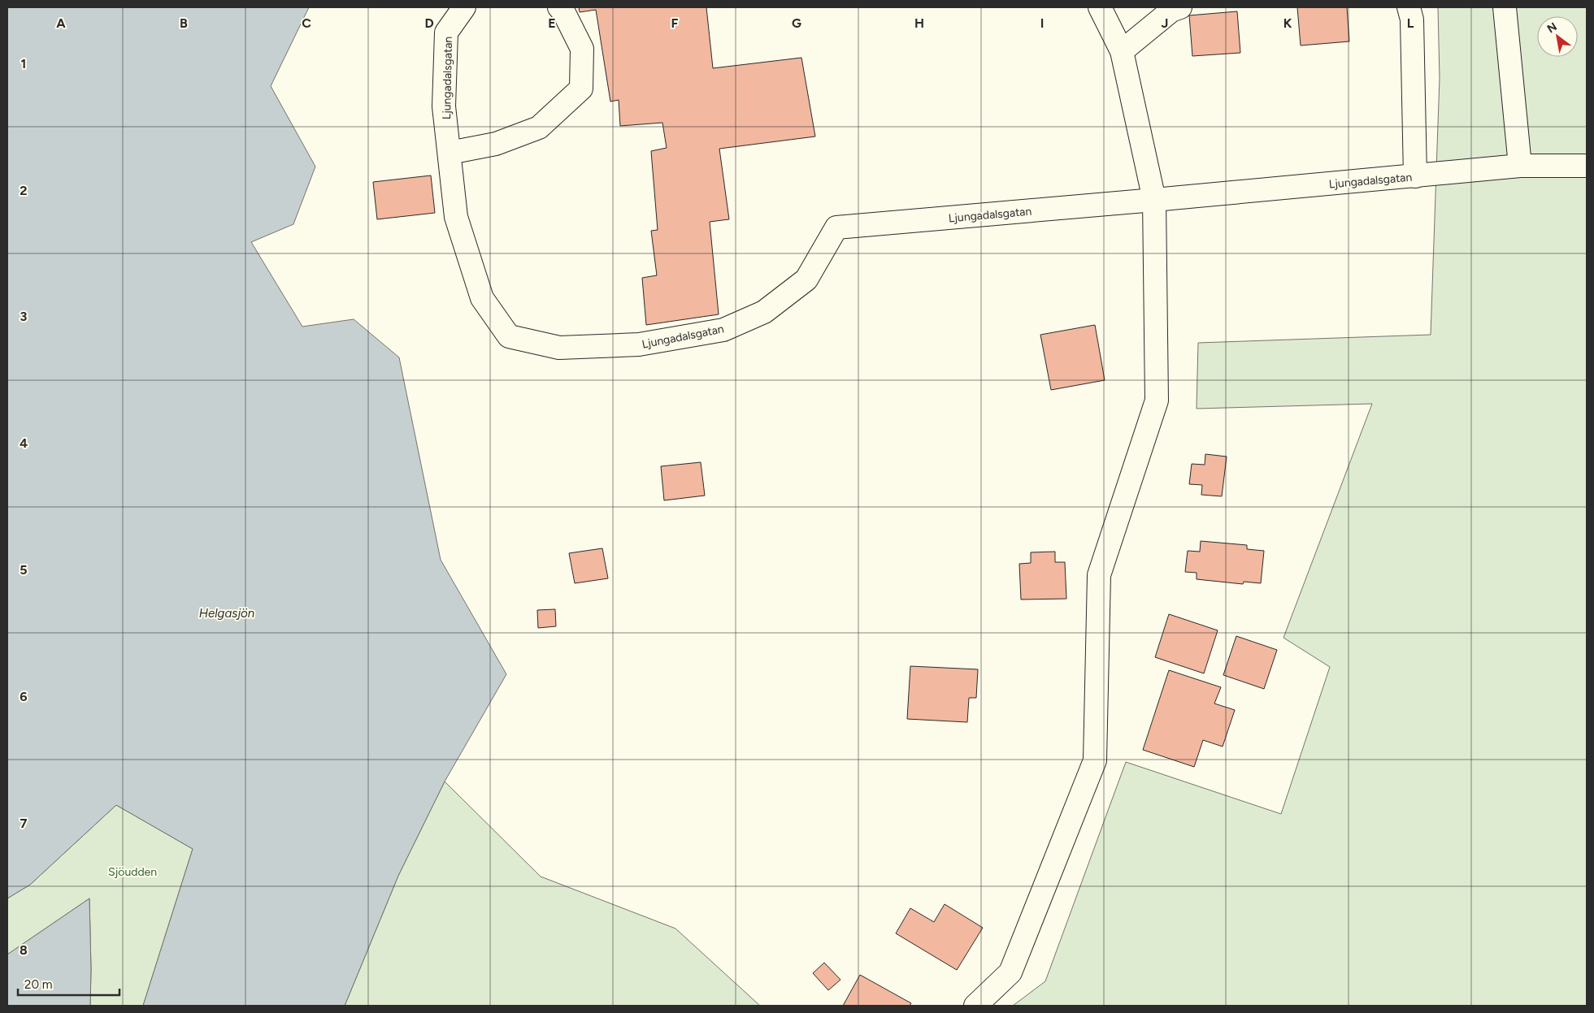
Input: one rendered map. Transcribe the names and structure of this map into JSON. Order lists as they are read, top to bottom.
{
  "streets": {
    "street": ["Ljungadalsgatan"]
  },
  "water": ["Helgasjön"],
  "parks": ["Sjöudden"],
  "scale_bar": "20 m",
  "north": "top left",
  "grid": {
    "columns": [
      "A",
      "B",
      "C",
      "D",
      "E",
      "F",
      "G",
      "H",
      "I",
      "J",
      "K",
      "L"
    ],
    "rows": [
      "1",
      "2",
      "3",
      "4",
      "5",
      "6",
      "7",
      "8"
    ]
  }
}
